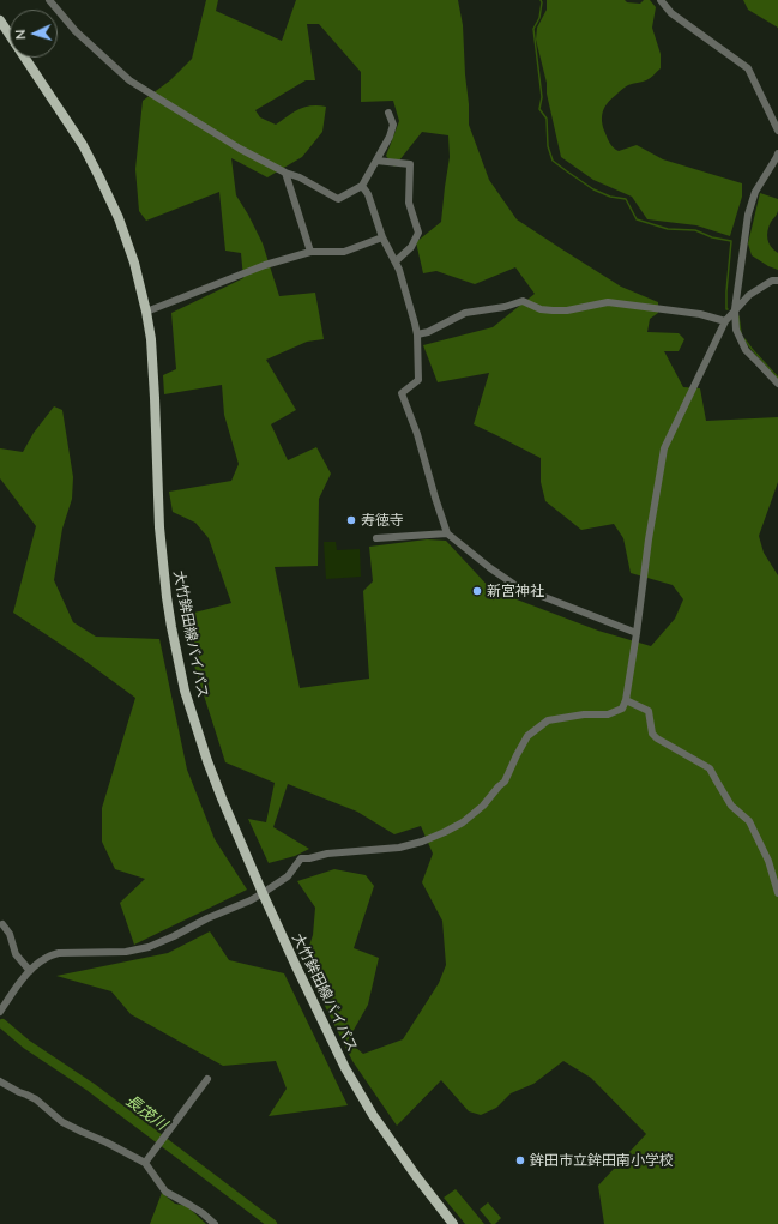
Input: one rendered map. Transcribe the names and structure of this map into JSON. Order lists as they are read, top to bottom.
{
  "streets": {
    "main road": ["大竹鉾田線バイパス"]
  },
  "water": ["長茂川"],
  "places": ["寿徳寺", "新宮神社", "鉾田市立鉾田南小学校"],
  "north": "left"
}
